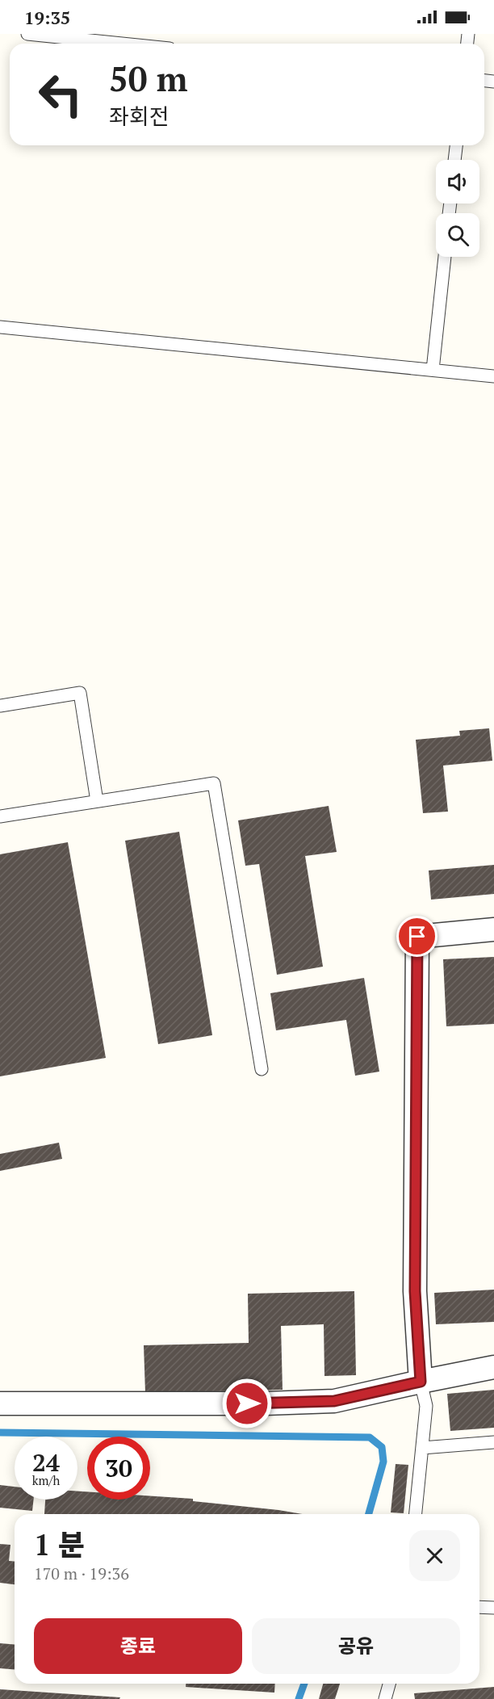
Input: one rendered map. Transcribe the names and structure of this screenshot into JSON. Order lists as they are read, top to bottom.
{
  "page": {
    "status": "19:35",
    "turn": ["50 m", "좌회전"],
    "speed": "24 km/h",
    "limit": "30",
    "heading": ["1 분", "170 m · 19:36"],
    "buttons": ["종료", "공유"]
  }
}
